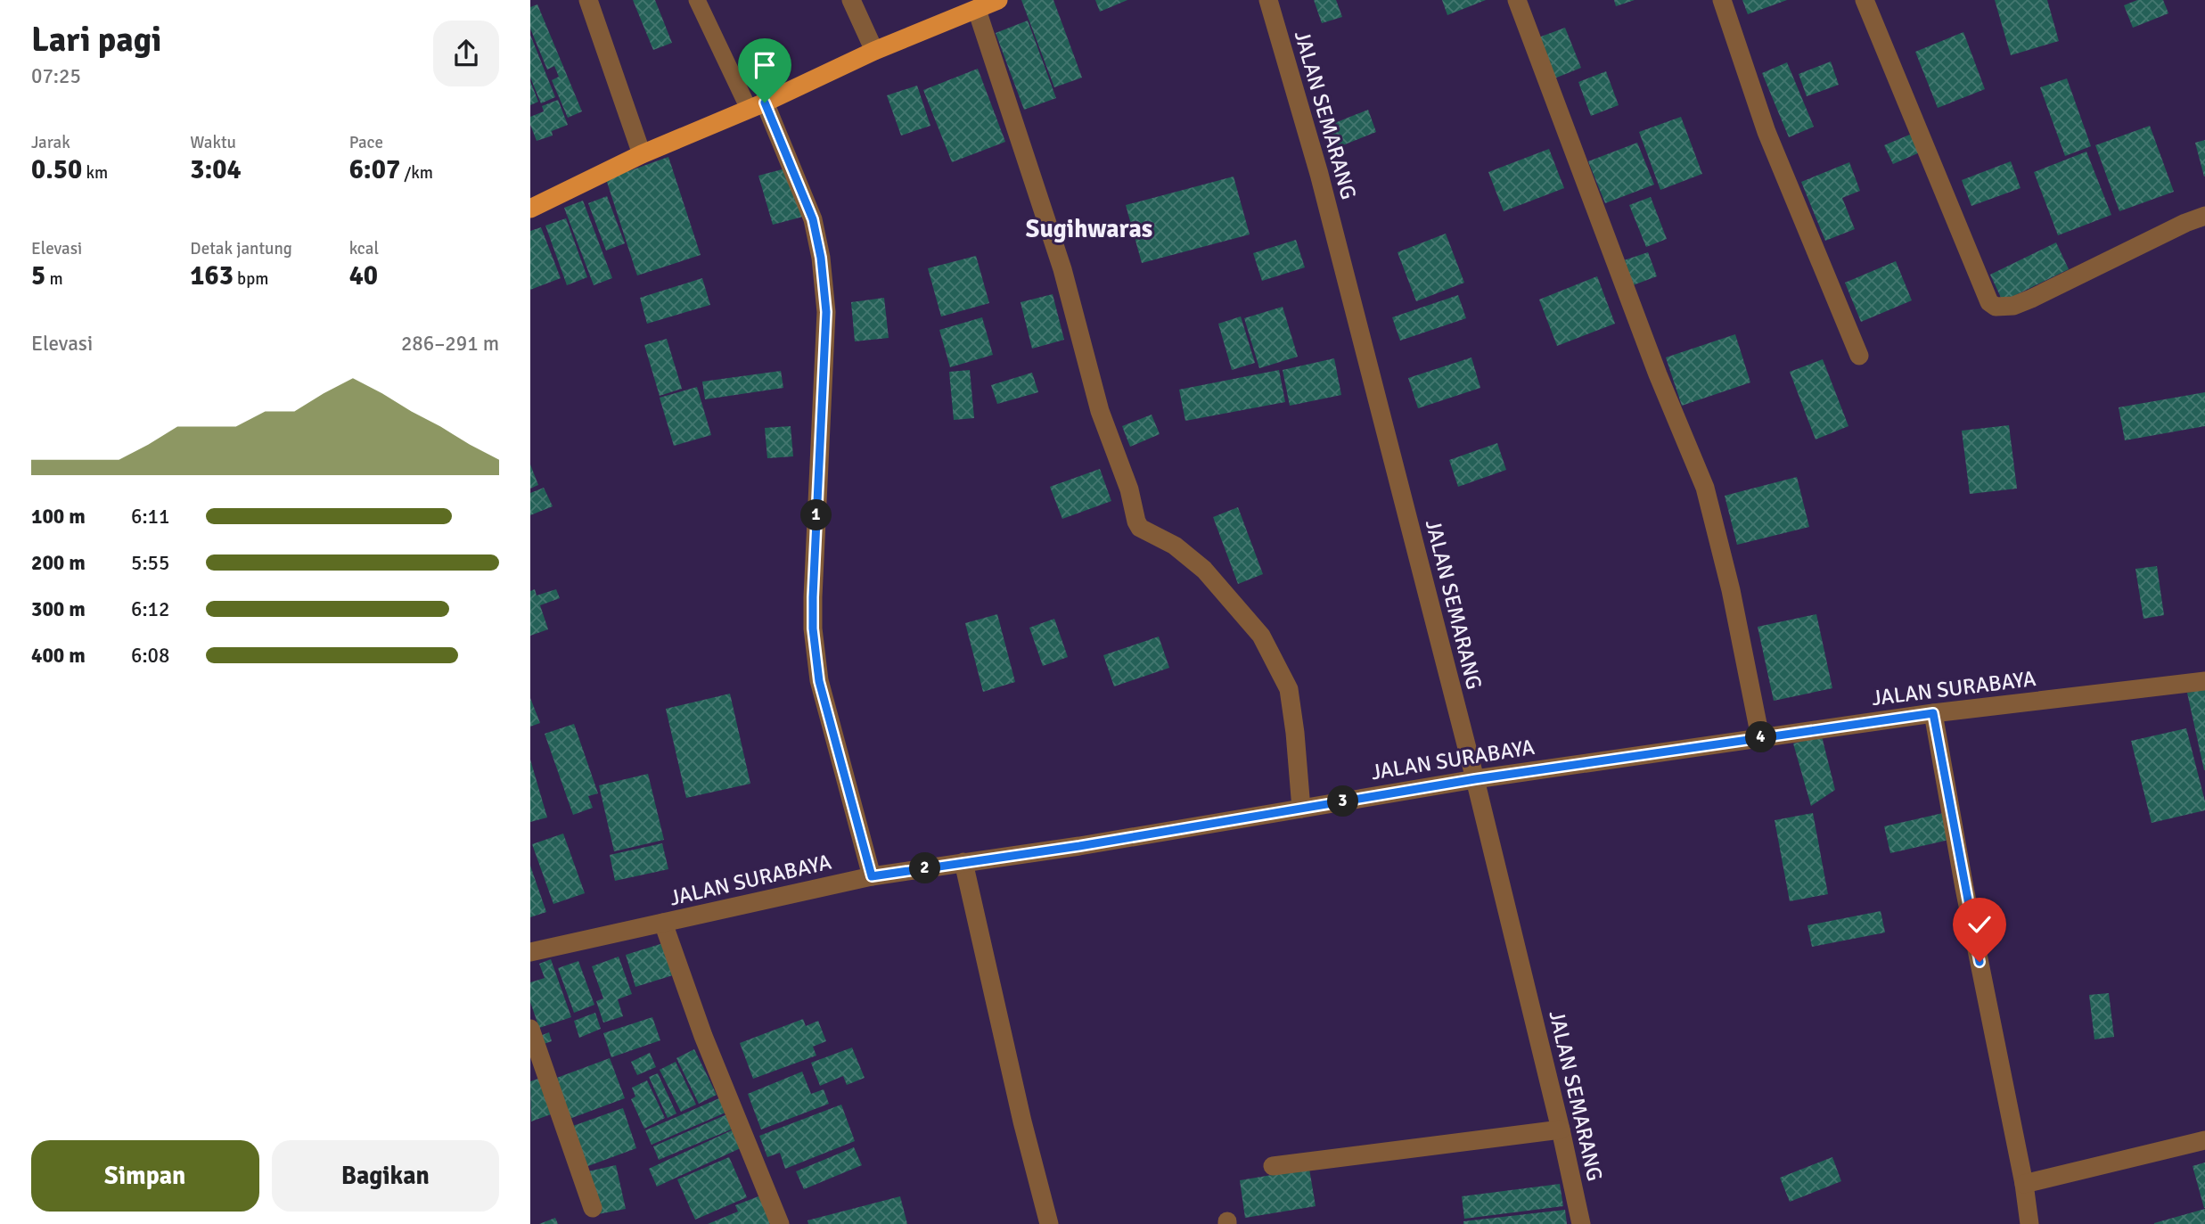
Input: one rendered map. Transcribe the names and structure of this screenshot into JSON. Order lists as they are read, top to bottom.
{
  "streets": {
    "street": ["JALAN SEMARANG", "JALAN SURABAYA"]
  },
  "crossings": [
    ["JALAN SEMARANG", "JALAN SURABAYA"]
  ],
  "districts": ["Sugihwaras"],
  "page": {
    "heading": ["Lari pagi", "07:25"],
    "stats": [
      ["Jarak", "0.50 km"],
      ["Waktu", "3:04"],
      ["Pace", "6:07 /km"],
      ["Elevasi", "5 m"],
      ["Detak jantung", "163 bpm"],
      ["kcal", "40"]
    ],
    "chart": ["Elevasi", "286–291 m"],
    "list": [
      {
        "name": "100 m",
        "note": "6:11"
      },
      {
        "name": "200 m",
        "note": "5:55"
      },
      {
        "name": "300 m",
        "note": "6:12"
      },
      {
        "name": "400 m",
        "note": "6:08"
      }
    ],
    "pins": [
      "1",
      "4",
      "3",
      "2"
    ],
    "buttons": ["Simpan", "Bagikan"]
  }
}
